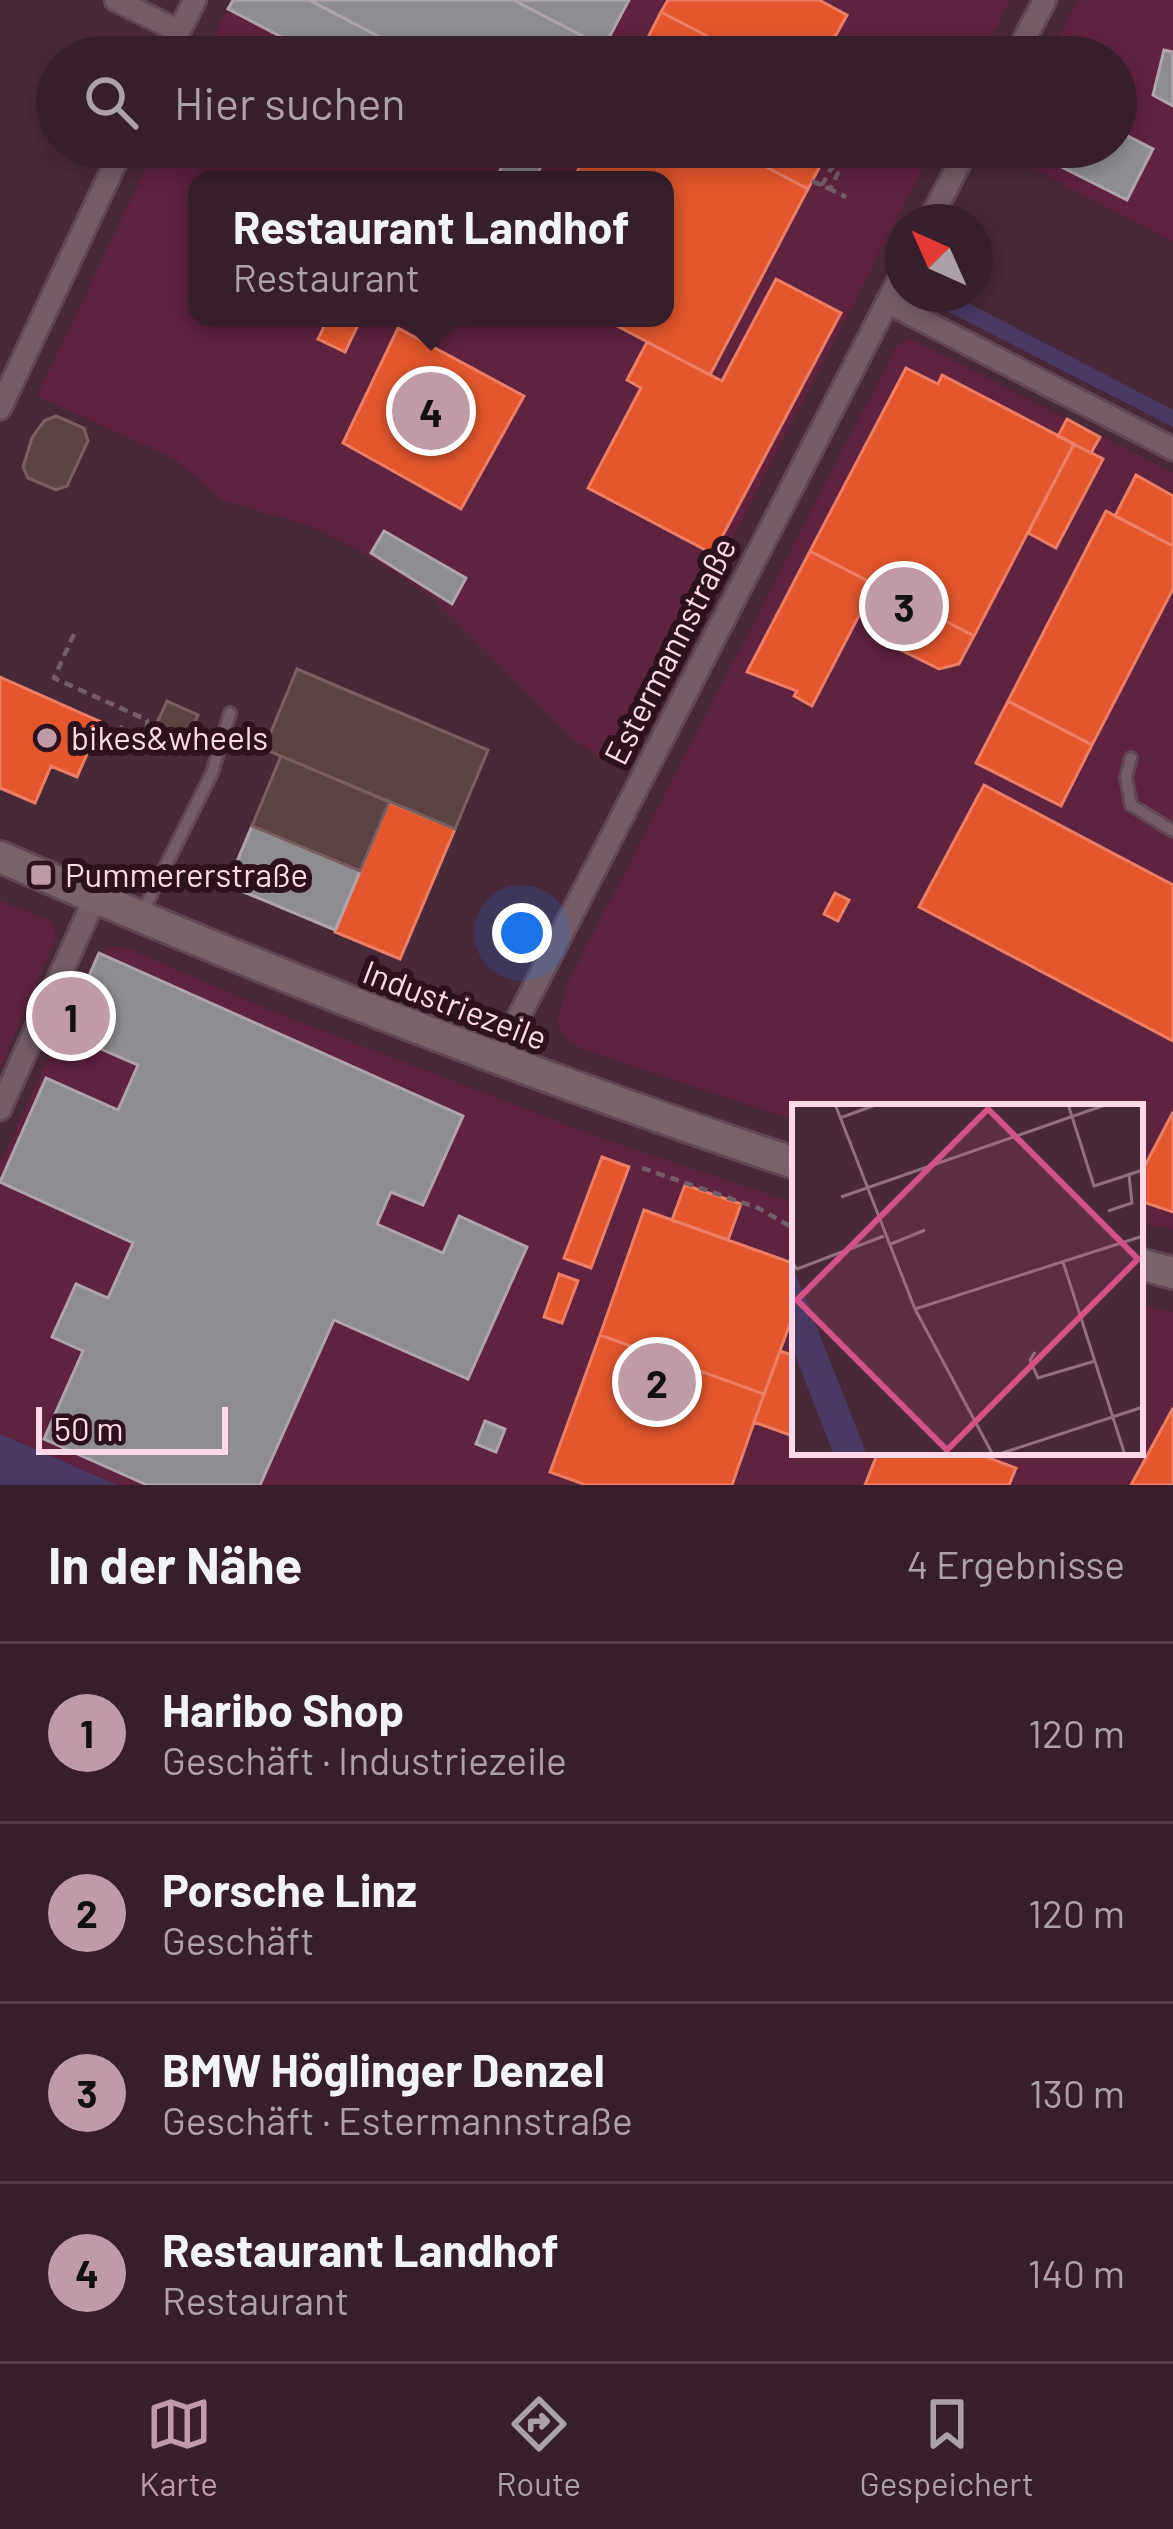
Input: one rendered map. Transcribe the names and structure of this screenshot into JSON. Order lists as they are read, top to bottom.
{
  "streets": {
    "main road": ["Industriezeile"],
    "street": ["Estermannstraße"]
  },
  "crossings": [
    ["Estermannstraße", "Industriezeile"]
  ],
  "places": {
    "other": ["bikes&wheels"],
    "transit": ["Pummererstraße"]
  },
  "scale_bar": "50 m",
  "north": "top left",
  "page": {
    "search": "Hier suchen",
    "popup": ["Restaurant Landhof", "Restaurant"],
    "pins": [
      "4",
      "3",
      "1",
      "2"
    ],
    "scale": "50 m",
    "heading": ["In der Nähe", "4 Ergebnisse"],
    "list": [
      {
        "mark": "1",
        "name": "Haribo Shop",
        "note": "Geschäft · Industriezeile",
        "value": "120 m"
      },
      {
        "mark": "2",
        "name": "Porsche Linz",
        "note": "Geschäft",
        "value": "120 m"
      },
      {
        "mark": "3",
        "name": "BMW Höglinger Denzel",
        "note": "Geschäft · Estermannstraße",
        "value": "130 m"
      },
      {
        "mark": "4",
        "name": "Restaurant Landhof",
        "note": "Restaurant",
        "value": "140 m"
      }
    ],
    "nav": ["Karte", "Route", "Gespeichert"]
  }
}
